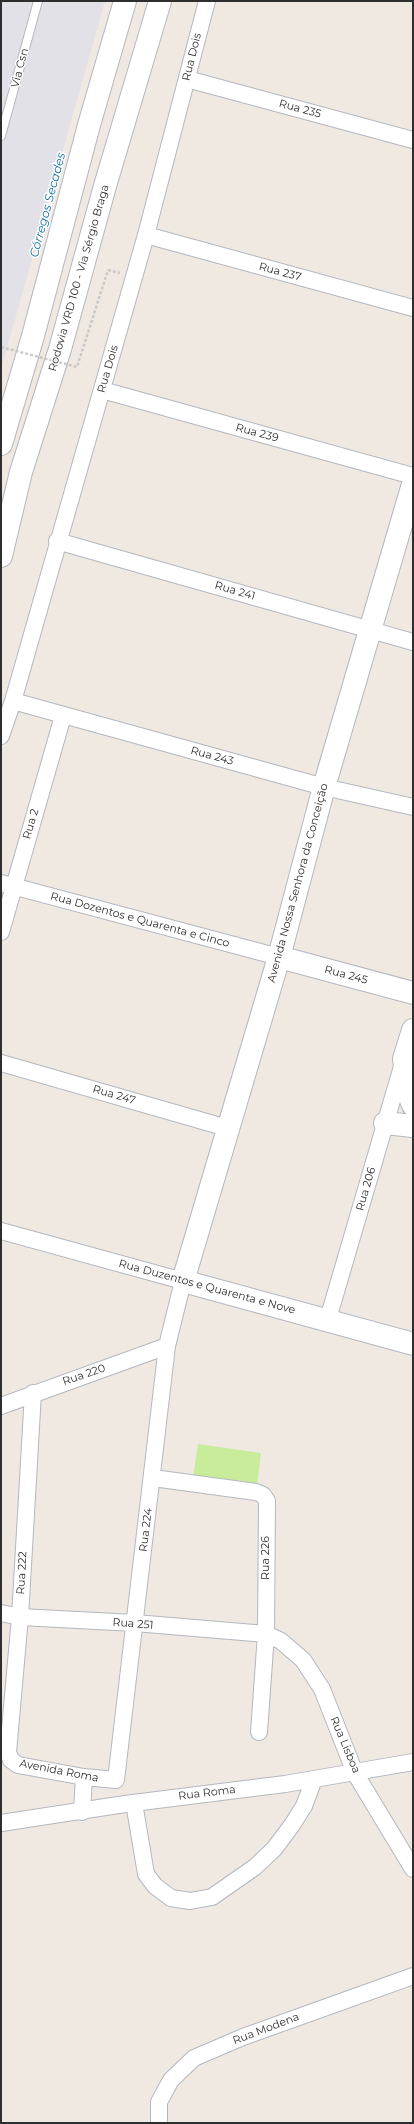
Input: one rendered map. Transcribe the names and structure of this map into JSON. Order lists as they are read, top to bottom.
{
  "streets": {
    "street": [
      "Rua Dois",
      "Rua 235",
      "Rua 237",
      "Rodovia VRD 100 - Via Sérgio Braga",
      "Rua 239",
      "Rua 241",
      "Rua 243",
      "Rua 2",
      "Avenida Nossa Senhora da Conceição",
      "Rua Dozentos e Quarenta e Cinco",
      "Rua 245",
      "Rua 247",
      "Rua 206",
      "Rua Duzentos e Quarenta e Nove",
      "Rua 220",
      "Rua 224",
      "Rua 226",
      "Rua 222",
      "Rua 251",
      "Rua Lisboa",
      "Avenida Roma",
      "Rua Roma",
      "Rua Modena"
    ],
    "lane": ["Via Csn"]
  },
  "crossings": [
    ["Rua Dois", "Rua 235"],
    ["Rua Dois", "Rua 237"],
    ["Rua Dois", "Rua 239"],
    ["Rua Dois", "Rua 241"],
    ["Rua Dois", "Rua 243"],
    ["Rua 241", "Avenida Nossa Senhora da Conceição"],
    ["Rua 243", "Rua 2"],
    ["Rua 243", "Avenida Nossa Senhora da Conceição"],
    ["Rua 2", "Rua Dozentos e Quarenta e Cinco"],
    ["Avenida Nossa Senhora da Conceição", "Rua Dozentos e Quarenta e Cinco"],
    ["Avenida Nossa Senhora da Conceição", "Rua 245"],
    ["Avenida Nossa Senhora da Conceição", "Rua 247"],
    ["Avenida Nossa Senhora da Conceição", "Rua Duzentos e Quarenta e Nove"],
    ["Avenida Nossa Senhora da Conceição", "Rua 224"],
    ["Rua Dozentos e Quarenta e Cinco", "Rua 245"],
    ["Rua 206", "Rua Duzentos e Quarenta e Nove"],
    ["Rua Duzentos e Quarenta e Nove", "Rua 224"],
    ["Rua 220", "Rua 224"],
    ["Rua 220", "Rua 222"],
    ["Rua 224", "Rua 226"],
    ["Rua 224", "Rua 251"],
    ["Rua 224", "Avenida Roma"],
    ["Rua 226", "Rua 251"],
    ["Rua 226", "Rua Lisboa"],
    ["Rua 222", "Rua 251"],
    ["Rua 222", "Avenida Roma"],
    ["Rua 251", "Rua Lisboa"],
    ["Rua Lisboa", "Rua Roma"]
  ],
  "water": ["Córregos Secades"]
}
